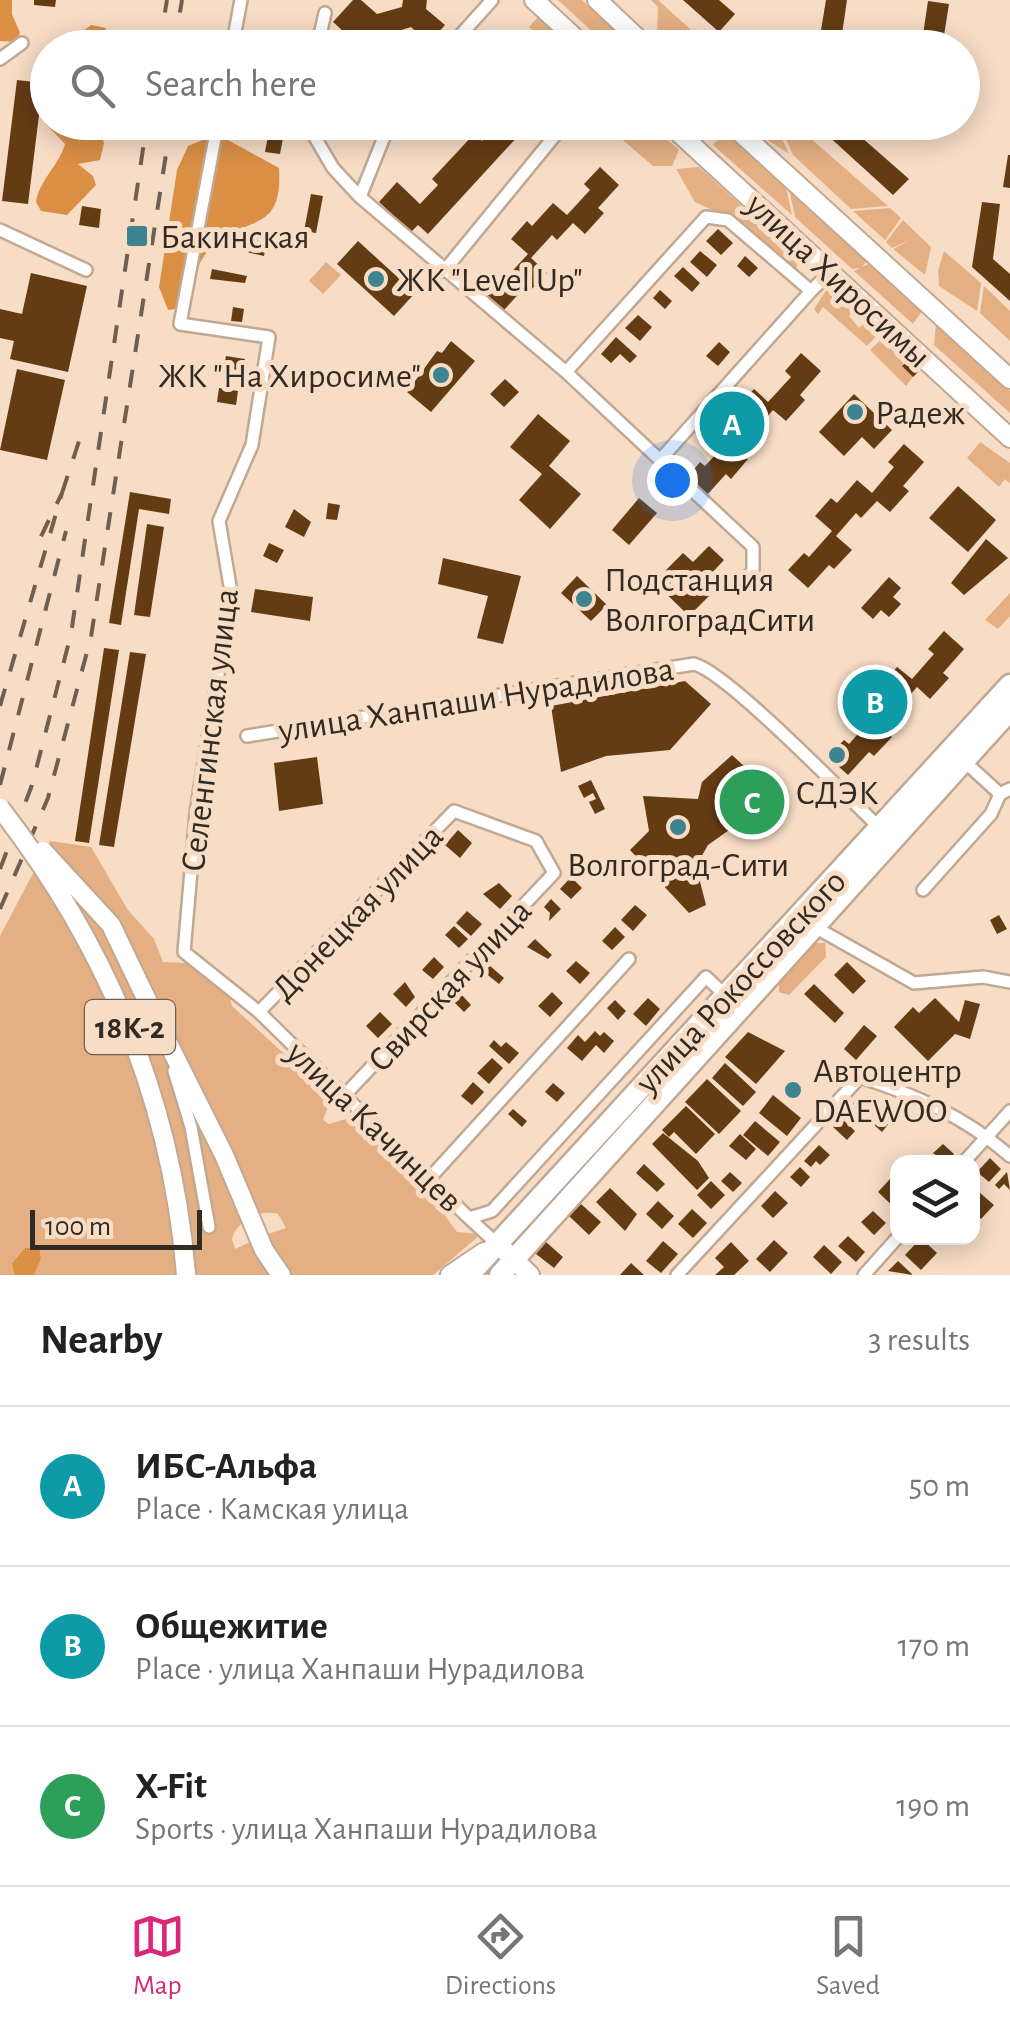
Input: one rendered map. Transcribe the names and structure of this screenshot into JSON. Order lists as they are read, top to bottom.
{
  "streets": {
    "highway": ["улица Рокоссовского"],
    "main road": ["улица Хиросимы", "18К-2"],
    "street": [
      "улица Ханпаши Нурадилова",
      "Селенгинская улица",
      "Донецкая улица",
      "Свирская улица",
      "улица Качинцев"
    ]
  },
  "crossings": [
    ["улица Ханпаши Нурадилова", "улица Рокоссовского"],
    ["Селенгинская улица", "улица Качинцев"],
    ["Донецкая улица", "Свирская улица"],
    ["Донецкая улица", "улица Качинцев"],
    ["улица Рокоссовского", "улица Качинцев"],
    ["Свирская улица", "улица Качинцев"]
  ],
  "places": {
    "transit": ["Бакинская"],
    "other": [
      "ЖК \"Level Up\"",
      "ЖК \"На Хиросиме\"",
      "Радеж",
      "Подстанция ВолгоградСити",
      "СДЭК",
      "Волгоград-Сити",
      "Автоцентр DAEWOO"
    ]
  },
  "scale_bar": "100 m",
  "page": {
    "search": "Search here",
    "pins": ["A", "B", "C"],
    "scale": "100 m",
    "heading": ["Nearby", "3 results"],
    "list": [
      {
        "mark": "A",
        "name": "ИБС-Альфа",
        "note": "Place · Камская улица",
        "value": "50 m"
      },
      {
        "mark": "B",
        "name": "Общежитие",
        "note": "Place · улица Ханпаши Нурадилова",
        "value": "170 m"
      },
      {
        "mark": "C",
        "name": "X-Fit",
        "note": "Sports · улица Ханпаши Нурадилова",
        "value": "190 m"
      }
    ],
    "nav": ["Map", "Directions", "Saved"]
  }
}
